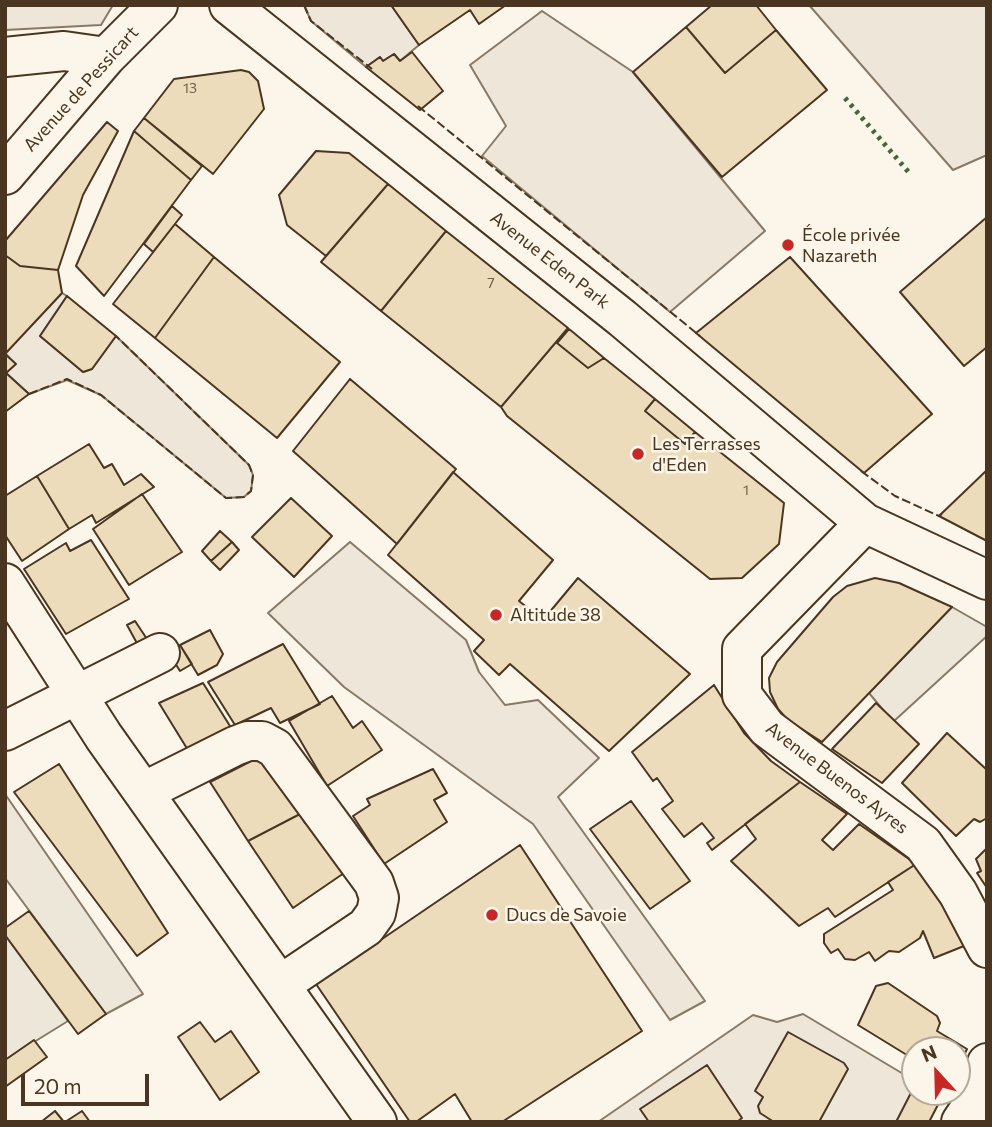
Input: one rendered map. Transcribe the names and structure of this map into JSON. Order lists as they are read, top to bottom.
{
  "streets": {
    "street": ["Avenue de Pessicart", "Avenue Eden Park", "Avenue Buenos Ayres"]
  },
  "crossings": [
    ["Avenue Eden Park", "Avenue Buenos Ayres"]
  ],
  "places": [
    "École privée Nazareth",
    "Les Terrasses d'Eden",
    "Altitude 38",
    "Ducs de Savoie"
  ],
  "house_numbers": ["13", "7", "1"],
  "scale_bar": "20 m",
  "north": "top"
}
